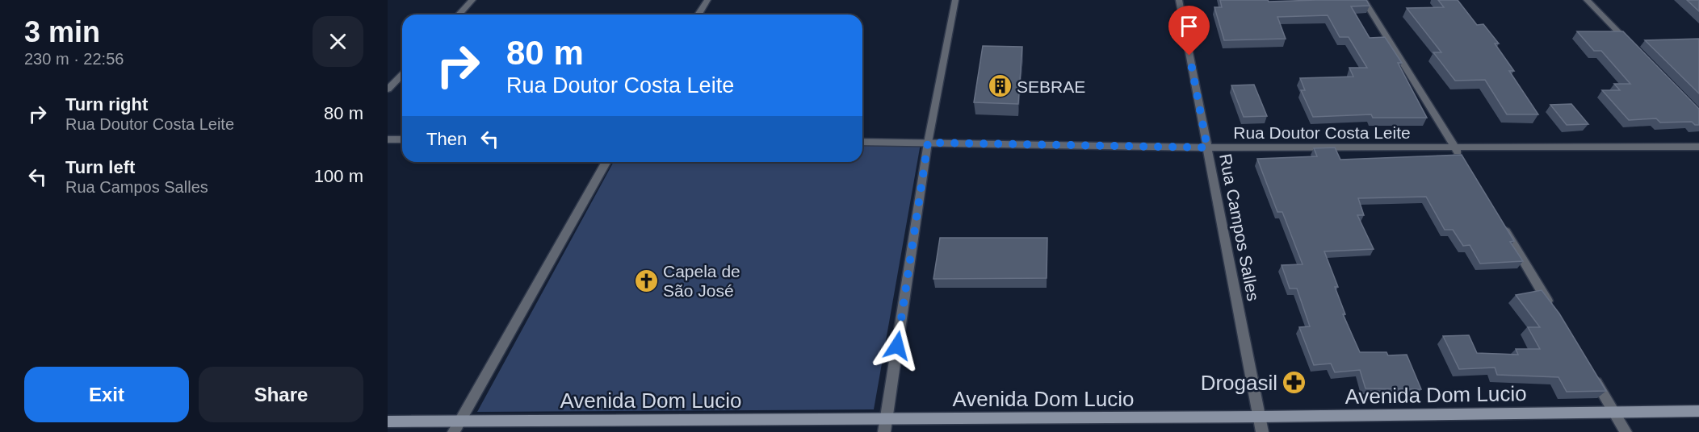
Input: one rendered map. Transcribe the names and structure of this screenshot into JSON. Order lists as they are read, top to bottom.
{
  "streets": {
    "main road": ["Avenida Dom Lucio"],
    "street": ["Rua Doutor Costa Leite", "Rua Campos Salles"]
  },
  "crossings": [
    ["Rua Doutor Costa Leite", "Rua Campos Salles"],
    ["Rua Campos Salles", "Avenida Dom Lucio"]
  ],
  "places": {
    "building": ["SEBRAE"],
    "church": ["Capela de São José"],
    "pharmacy": ["Drogasil"]
  },
  "page": {
    "heading": ["3 min", "230 m · 22:56"],
    "turn": ["80 m", "Rua Doutor Costa Leite"],
    "list": [
      {
        "name": "Turn right",
        "note": "Rua Doutor Costa Leite",
        "value": "80 m"
      },
      {
        "name": "Turn left",
        "note": "Rua Campos Salles",
        "value": "100 m"
      }
    ],
    "then": "Then",
    "buttons": ["Exit", "Share"]
  }
}
